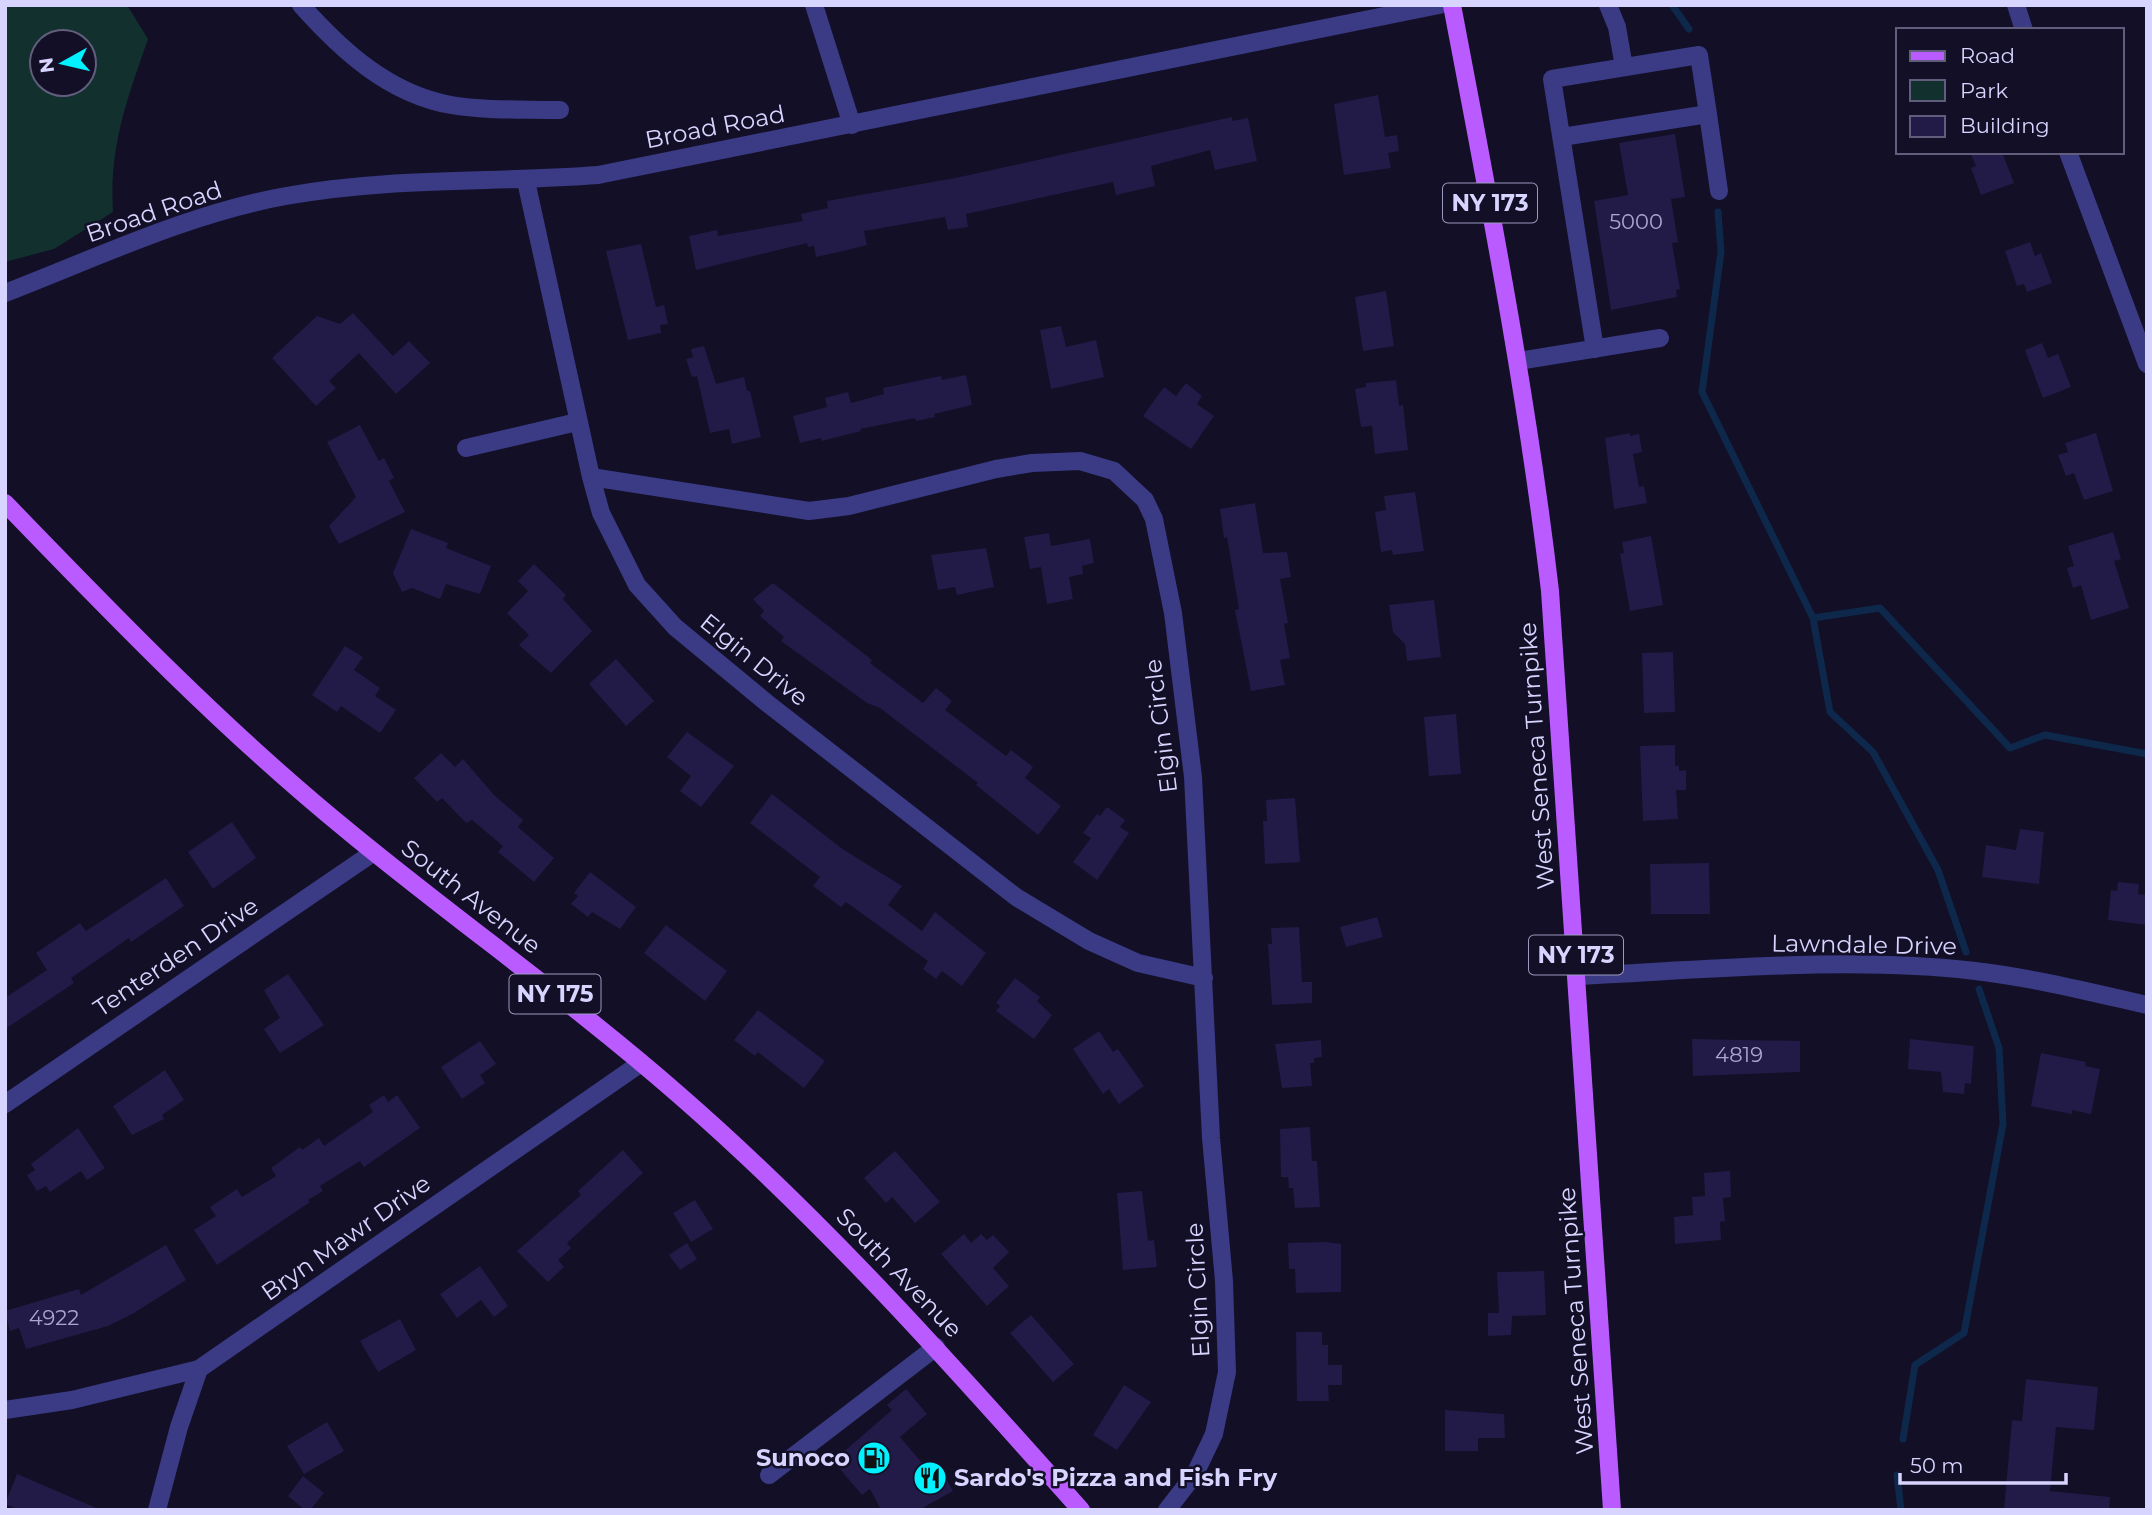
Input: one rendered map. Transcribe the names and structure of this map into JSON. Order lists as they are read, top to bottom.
{
  "streets": {
    "main road": [
      "NY 173",
      "West Seneca Turnpike",
      "South Avenue",
      "NY 175"
    ],
    "street": [
      "Broad Road",
      "Elgin Drive",
      "Elgin Circle",
      "Lawndale Drive",
      "Tenterden Drive",
      "Bryn Mawr Drive"
    ]
  },
  "crossings": [
    ["Broad Road", "Elgin Drive"],
    ["Elgin Drive", "Elgin Circle"],
    ["West Seneca Turnpike", "Lawndale Drive"],
    ["South Avenue", "Tenterden Drive"],
    ["South Avenue", "Bryn Mawr Drive"]
  ],
  "places": {
    "fuel station": ["Sunoco"],
    "restaurant": ["Sardo's Pizza and Fish Fry"]
  },
  "house_numbers": ["5000", "4819", "4922"],
  "legend": ["Road", "Park", "Building"],
  "scale_bar": "50 m",
  "north": "left"
}
